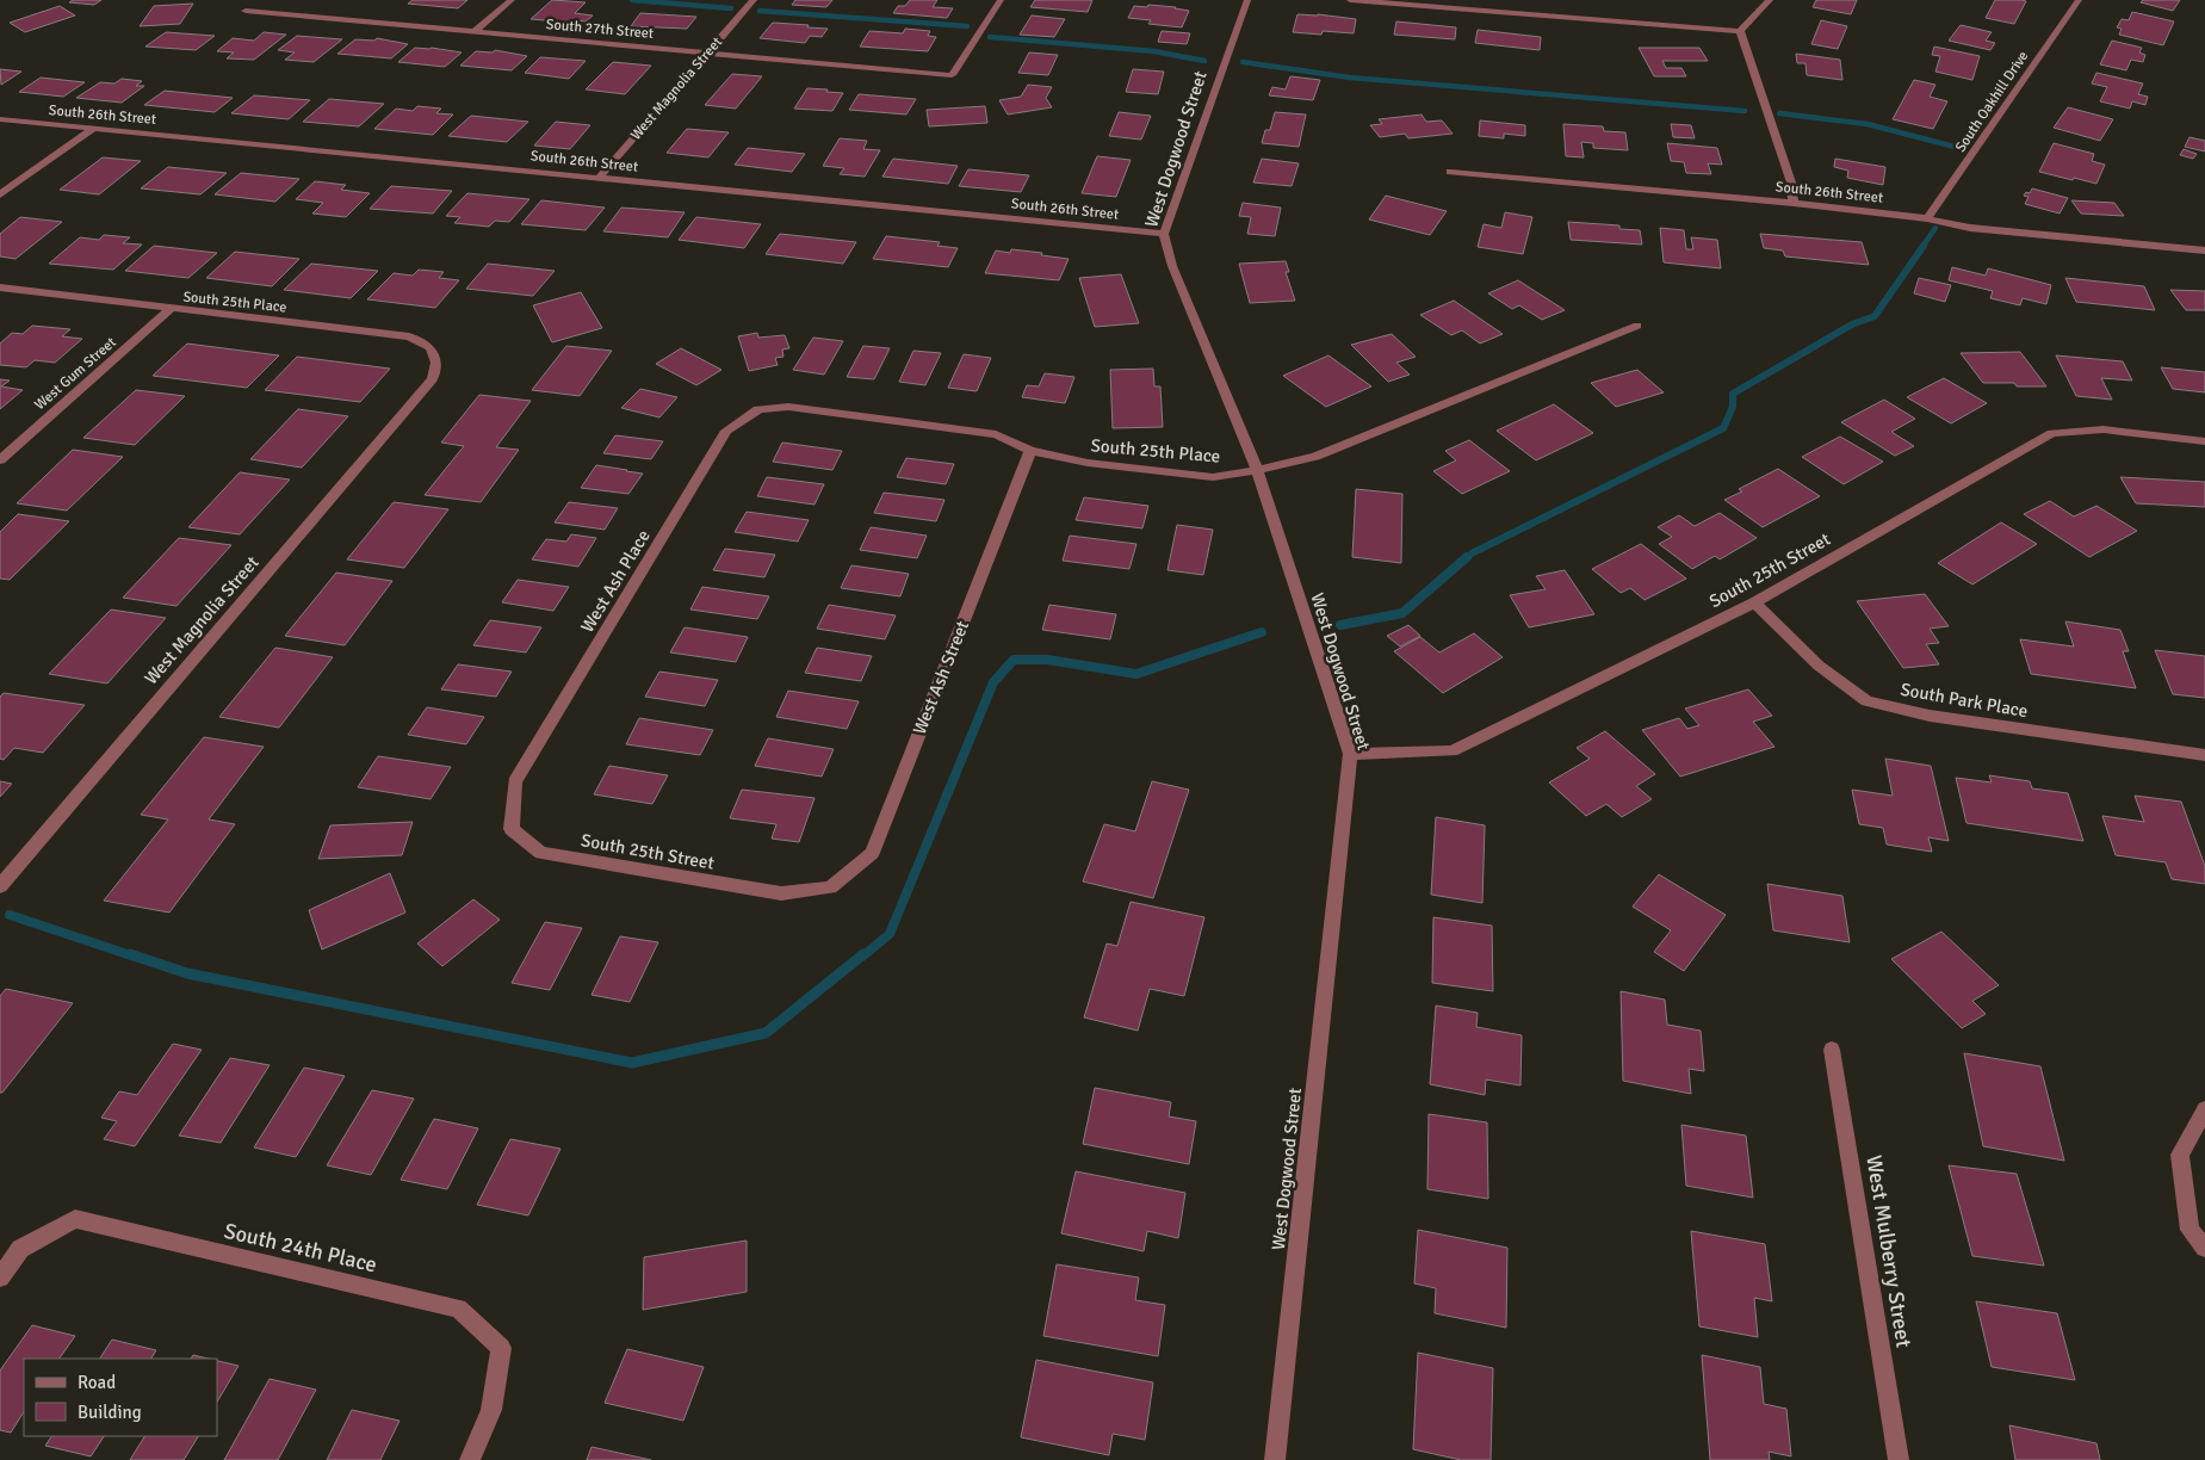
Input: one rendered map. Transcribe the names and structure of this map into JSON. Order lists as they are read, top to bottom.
{
  "streets": {
    "street": [
      "South 27th Street",
      "West Magnolia Street",
      "South Oakhill Drive",
      "South 26th Street",
      "West Dogwood Street",
      "South 25th Place",
      "West Gum Street",
      "South 25th Street",
      "West Ash Place",
      "West Ash Street",
      "South Park Place",
      "South 24th Place",
      "West Mulberry Street"
    ]
  },
  "crossings": [
    ["South 27th Street", "West Magnolia Street"],
    ["West Magnolia Street", "South 26th Street"],
    ["West Magnolia Street", "South 25th Place"],
    ["South Oakhill Drive", "South 26th Street"],
    ["South 26th Street", "West Dogwood Street"],
    ["West Dogwood Street", "South 25th Place"],
    ["West Dogwood Street", "South 25th Street"],
    ["South 25th Place", "West Gum Street"],
    ["South 25th Place", "West Ash Place"],
    ["South 25th Place", "West Ash Street"],
    ["South 25th Street", "West Ash Place"],
    ["South 25th Street", "West Ash Street"],
    ["South 25th Street", "South Park Place"]
  ],
  "legend": ["Road", "Building"]
}
